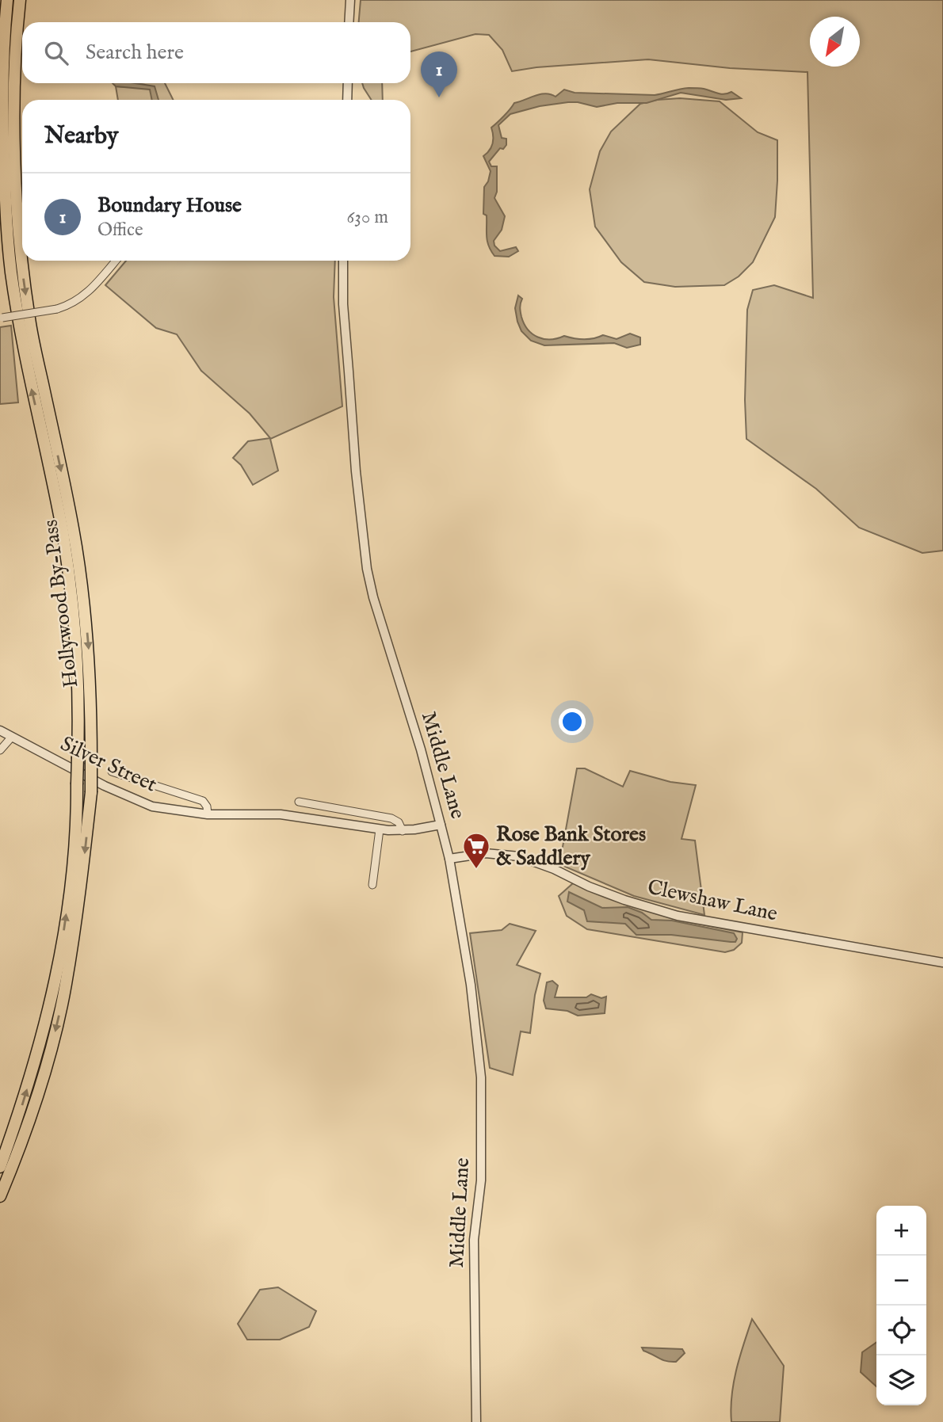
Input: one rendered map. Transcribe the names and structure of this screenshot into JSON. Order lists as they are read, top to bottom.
{
  "streets": {
    "highway": ["Hollywood By-Pass"],
    "street": ["Silver Street", "Middle Lane", "Clewshaw Lane"]
  },
  "crossings": [
    ["Silver Street", "Middle Lane"],
    ["Middle Lane", "Clewshaw Lane"]
  ],
  "places": {
    "supermarket": ["Rose Bank Stores & Saddlery"]
  },
  "north": "bottom left",
  "page": {
    "search": "Search here",
    "pins": "1",
    "heading": "Nearby",
    "list": [
      {
        "mark": "1",
        "name": "Boundary House",
        "note": "Office",
        "value": "630 m"
      }
    ],
    "map_buttons": ["+", "−"]
  }
}
